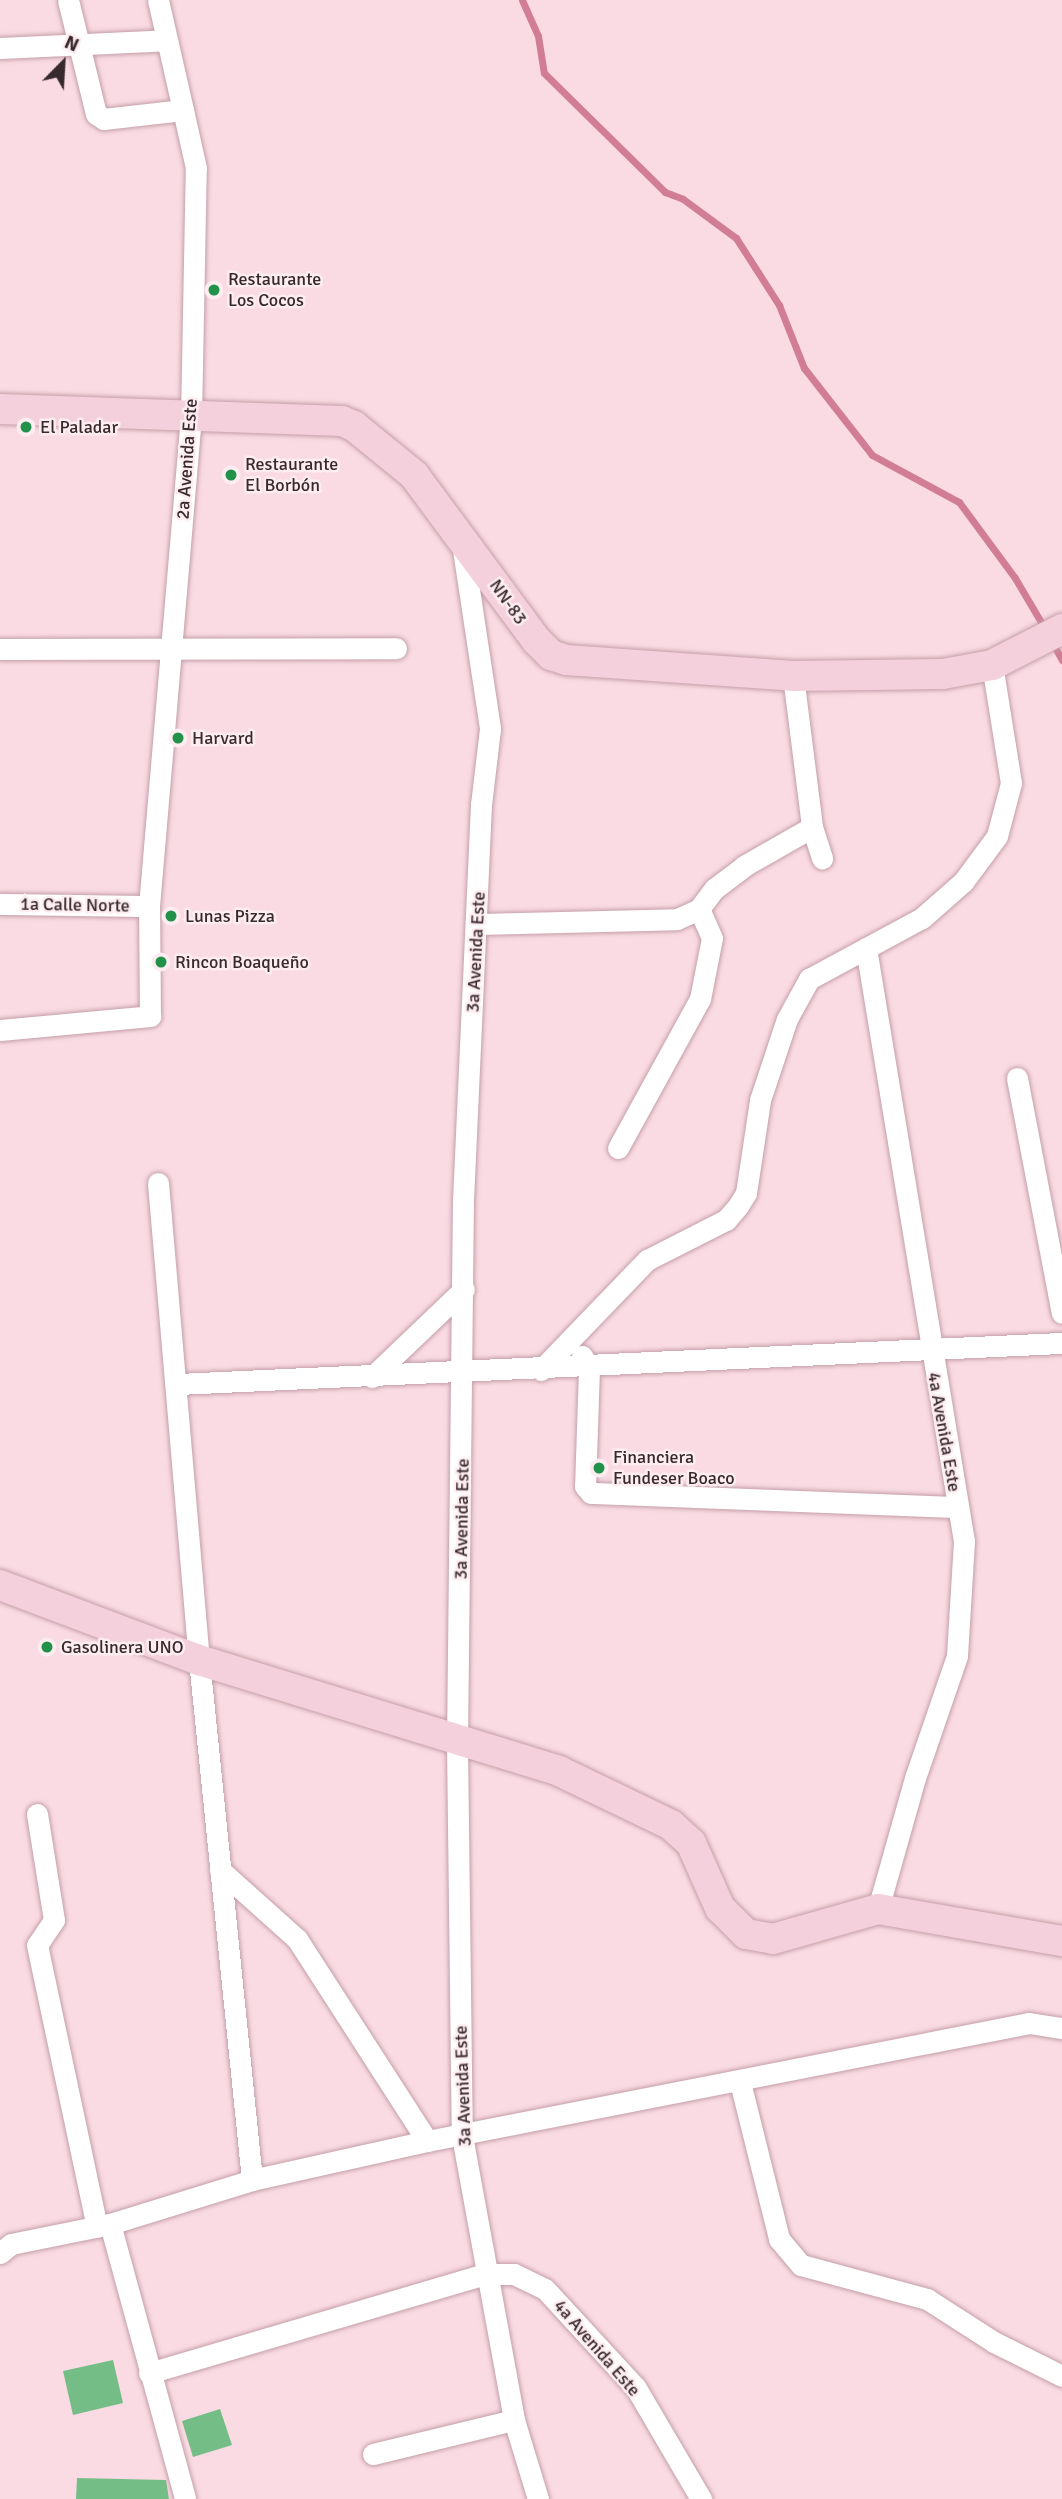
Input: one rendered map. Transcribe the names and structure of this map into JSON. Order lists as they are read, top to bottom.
{
  "streets": {
    "main road": ["NN-83"],
    "street": [
      "2a Avenida Este",
      "1a Calle Norte",
      "3a Avenida Este",
      "4a Avenida Este"
    ]
  },
  "crossings": [
    ["2a Avenida Este", "NN-83"],
    ["2a Avenida Este", "1a Calle Norte"],
    ["NN-83", "3a Avenida Este"],
    ["3a Avenida Este", "4a Avenida Este"]
  ],
  "places": [
    "Restaurante Los Cocos",
    "El Paladar",
    "Restaurante El Borbón",
    "Harvard",
    "Lunas Pizza",
    "Rincon Boaqueño",
    "Financiera Fundeser Boaco",
    "Gasolinera UNO"
  ],
  "north": "top right"
}
